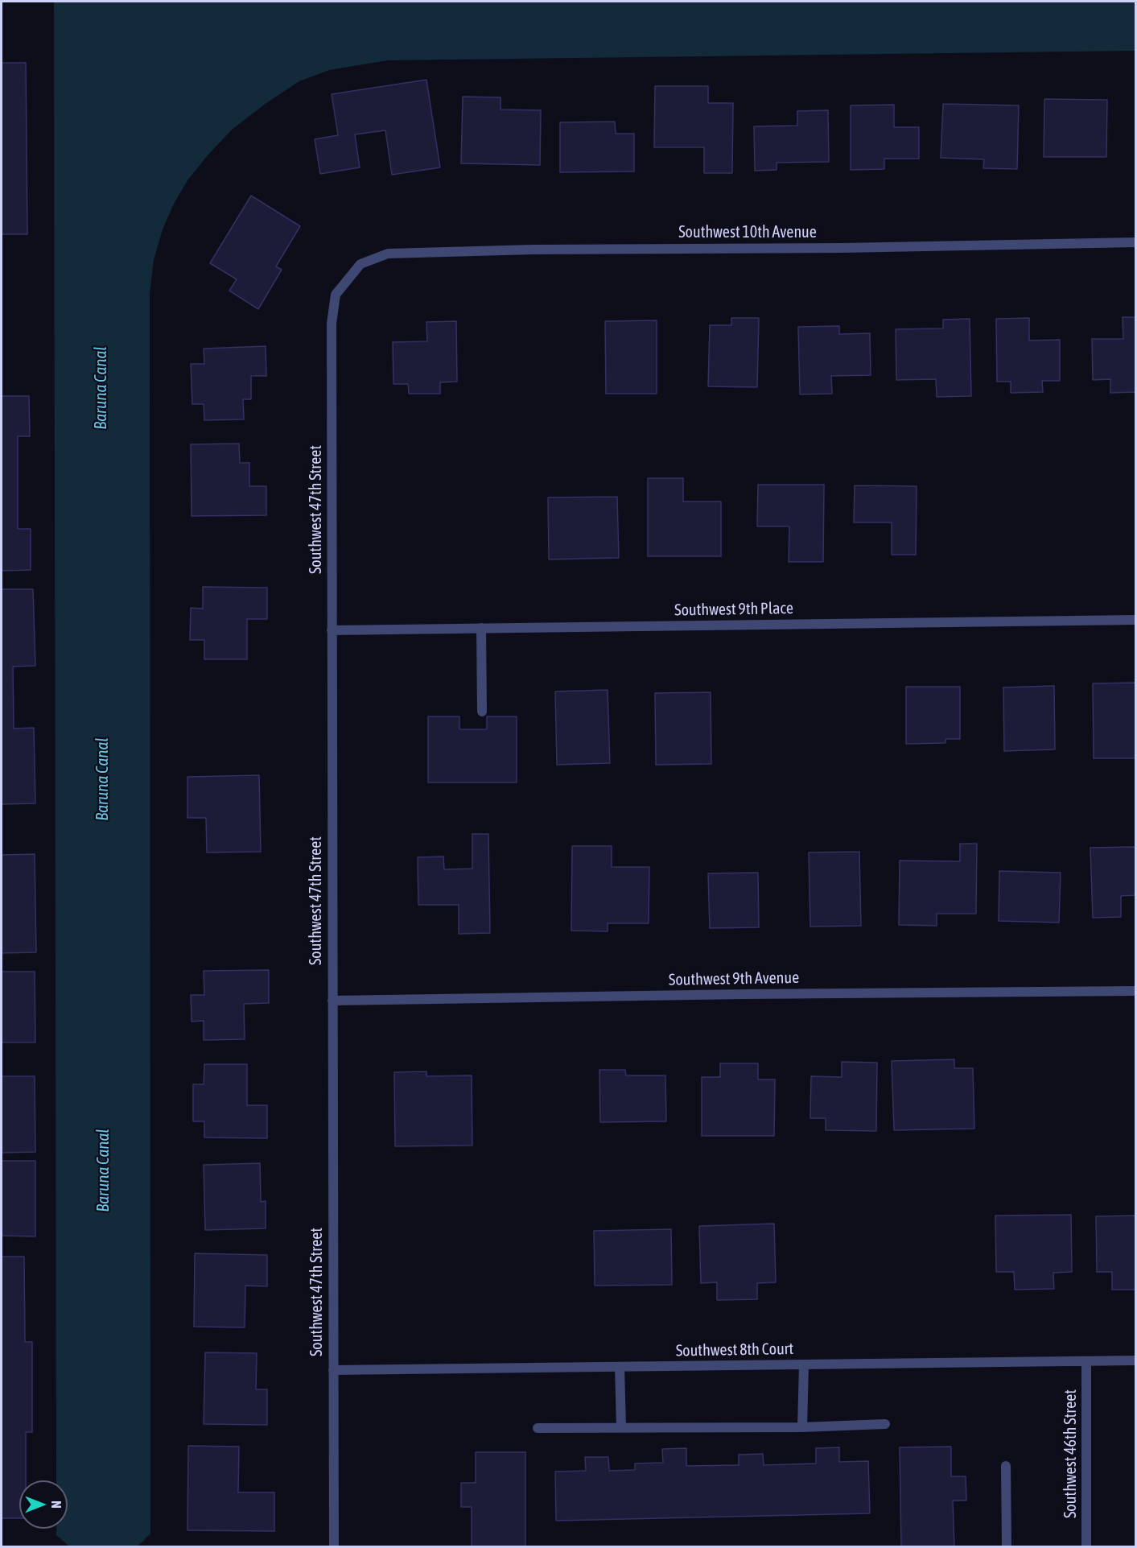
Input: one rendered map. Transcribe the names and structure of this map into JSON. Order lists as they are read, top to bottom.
{
  "streets": {
    "street": [
      "Southwest 10th Avenue",
      "Southwest 47th Street",
      "Southwest 9th Place",
      "Southwest 9th Avenue",
      "Southwest 8th Court",
      "Southwest 46th Street"
    ]
  },
  "crossings": [
    ["Southwest 10th Avenue", "Southwest 47th Street"],
    ["Southwest 47th Street", "Southwest 9th Place"],
    ["Southwest 47th Street", "Southwest 9th Avenue"],
    ["Southwest 47th Street", "Southwest 8th Court"],
    ["Southwest 8th Court", "Southwest 46th Street"]
  ],
  "water": ["Baruna Canal"],
  "north": "right"
}
